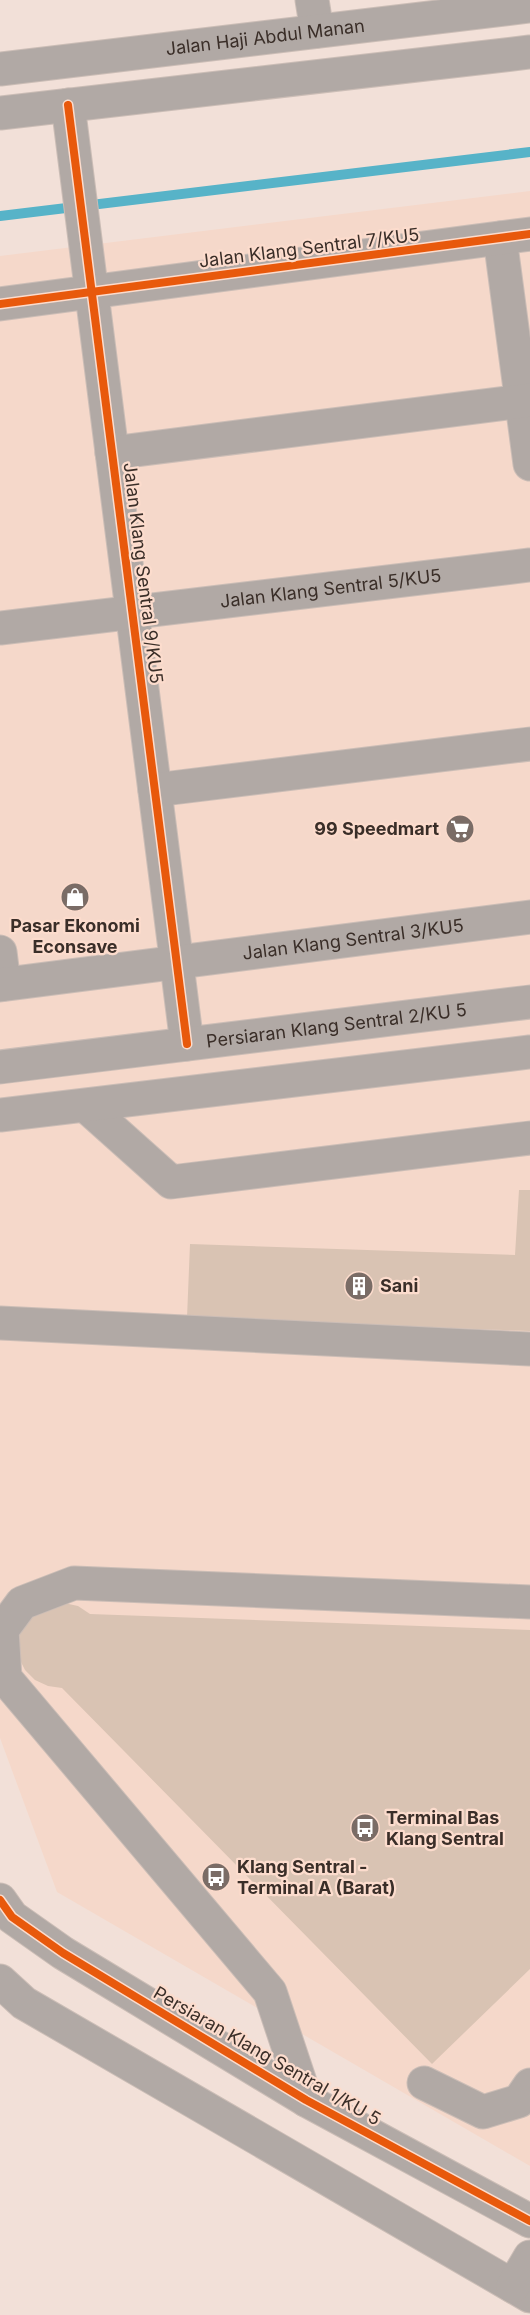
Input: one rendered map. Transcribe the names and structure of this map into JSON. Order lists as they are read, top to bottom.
{
  "streets": {
    "street": [
      "Jalan Haji Abdul Manan",
      "Jalan Klang Sentral 7/KU5",
      "Jalan Klang Sentral 9/KU5",
      "Jalan Klang Sentral 5/KU5",
      "Jalan Klang Sentral 3/KU5",
      "Persiaran Klang Sentral 2/KU 5",
      "Persiaran Klang Sentral 1/KU 5"
    ]
  },
  "crossings": [
    ["Jalan Klang Sentral 7/KU5", "Jalan Klang Sentral 9/KU5"],
    ["Jalan Klang Sentral 9/KU5", "Jalan Klang Sentral 5/KU5"],
    ["Jalan Klang Sentral 9/KU5", "Jalan Klang Sentral 3/KU5"],
    ["Jalan Klang Sentral 9/KU5", "Persiaran Klang Sentral 2/KU 5"]
  ],
  "places": {
    "supermarket": ["99 Speedmart"],
    "shop": ["Pasar Ekonomi Econsave"],
    "building": ["Sani"],
    "bus stop": ["Terminal Bas Klang Sentral", "Klang Sentral - Terminal A (Barat)"]
  }
}
